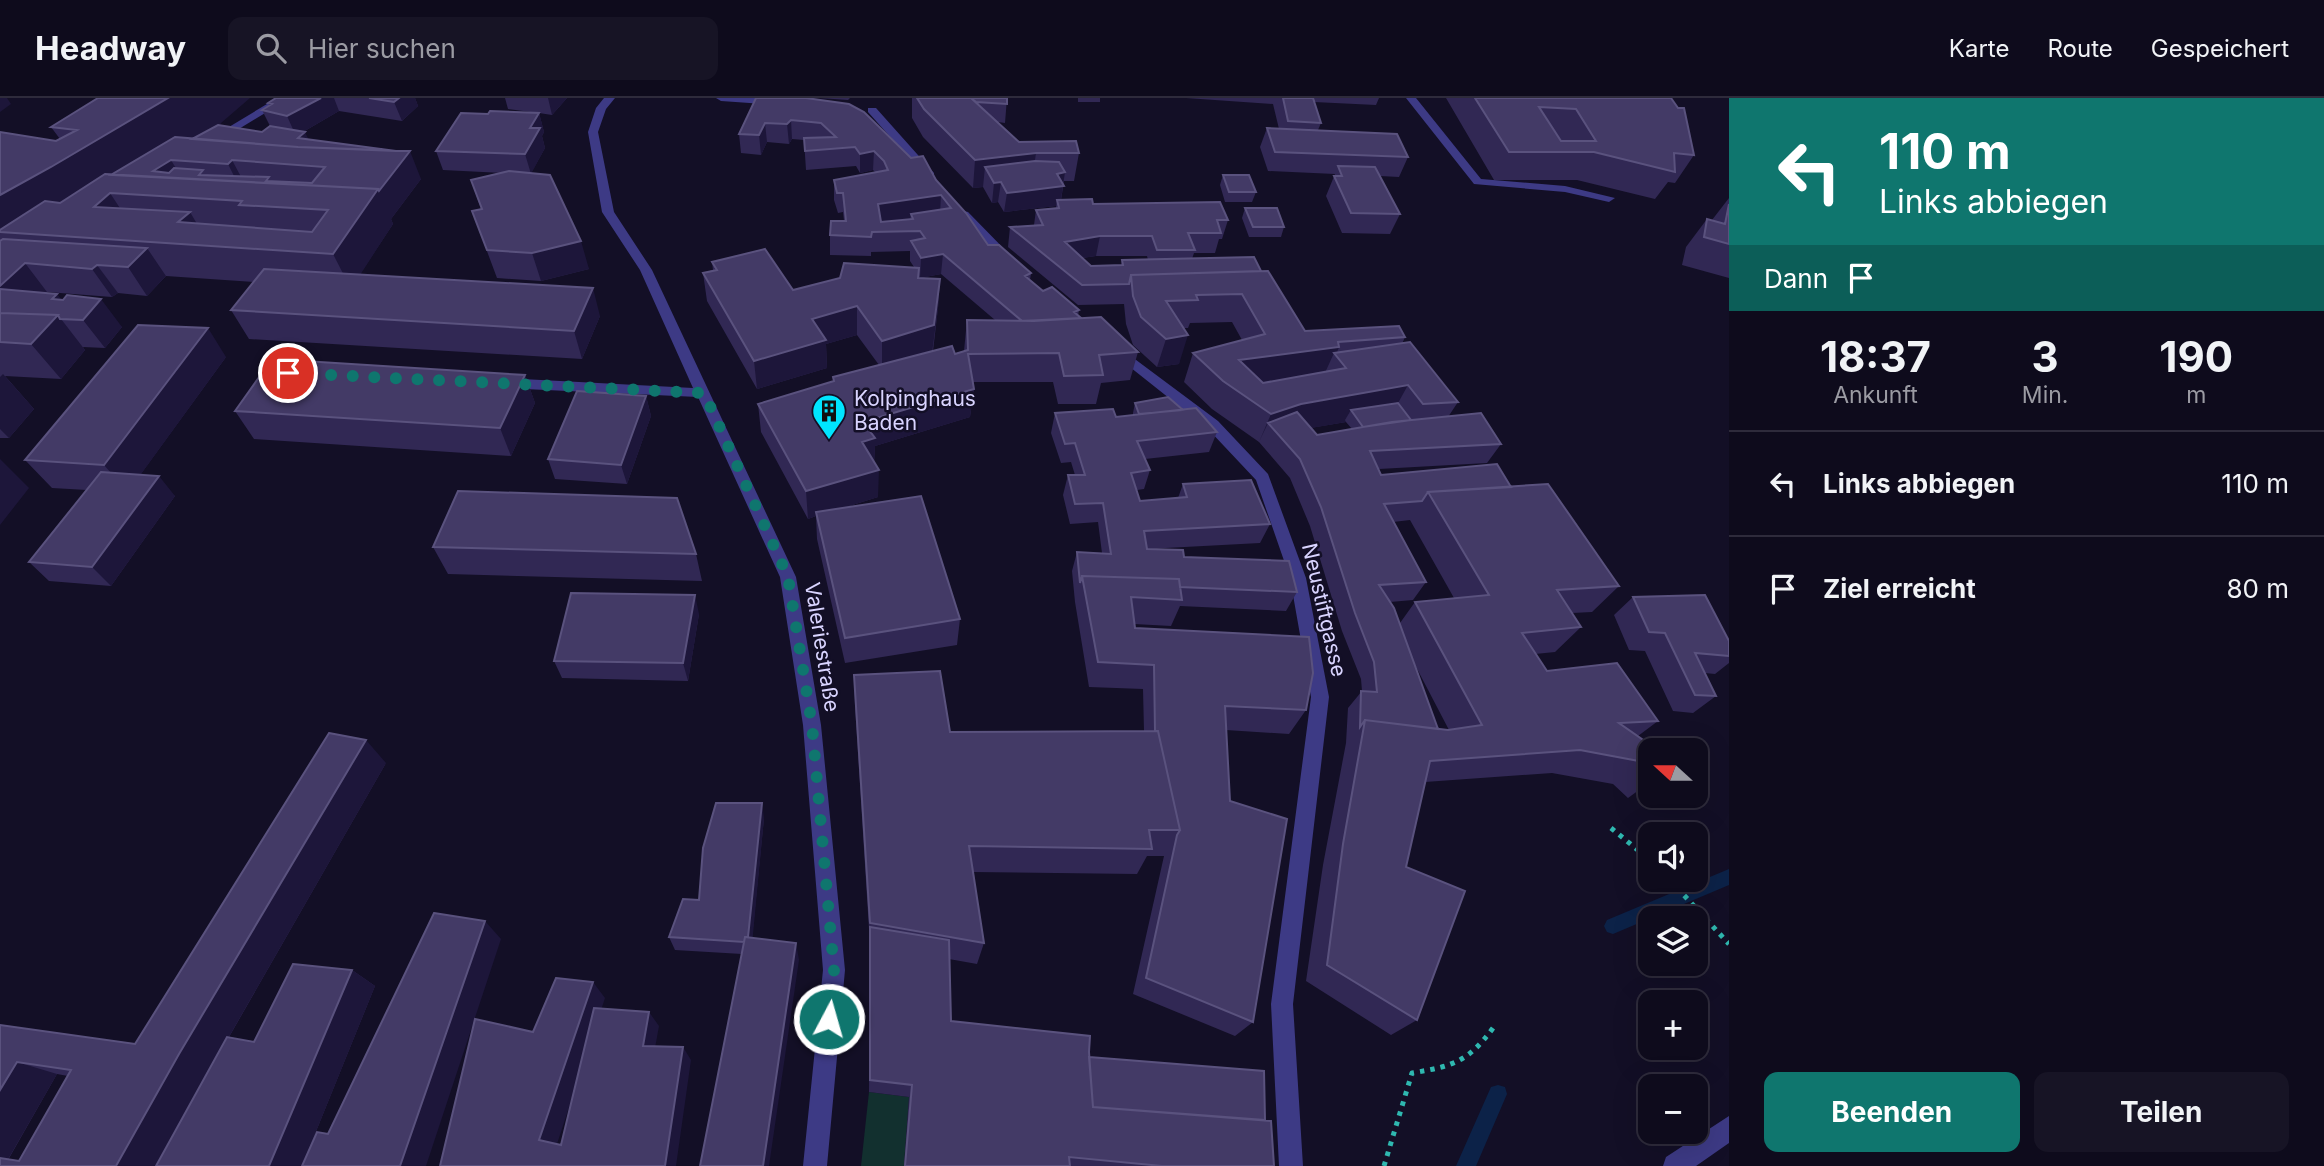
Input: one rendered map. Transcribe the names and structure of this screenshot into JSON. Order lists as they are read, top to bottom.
{
  "streets": {
    "street": ["Neustiftgasse", "Valeriestraße"]
  },
  "places": {
    "building": ["Kolpinghaus Baden"]
  },
  "north": "left",
  "page": {
    "header": "Headway",
    "search": "Hier suchen",
    "nav": ["Karte", "Route", "Gespeichert"],
    "turn": ["110 m", "Links abbiegen"],
    "then": "Dann",
    "eta": [
      "18:37",
      "Ankunft",
      "3",
      "Min.",
      "190",
      "m"
    ],
    "list": [
      {
        "name": "Links abbiegen",
        "value": "110 m"
      },
      {
        "name": "Ziel erreicht",
        "value": "80 m"
      }
    ],
    "map_buttons": ["+", "−"],
    "buttons": ["Beenden", "Teilen"]
  }
}
